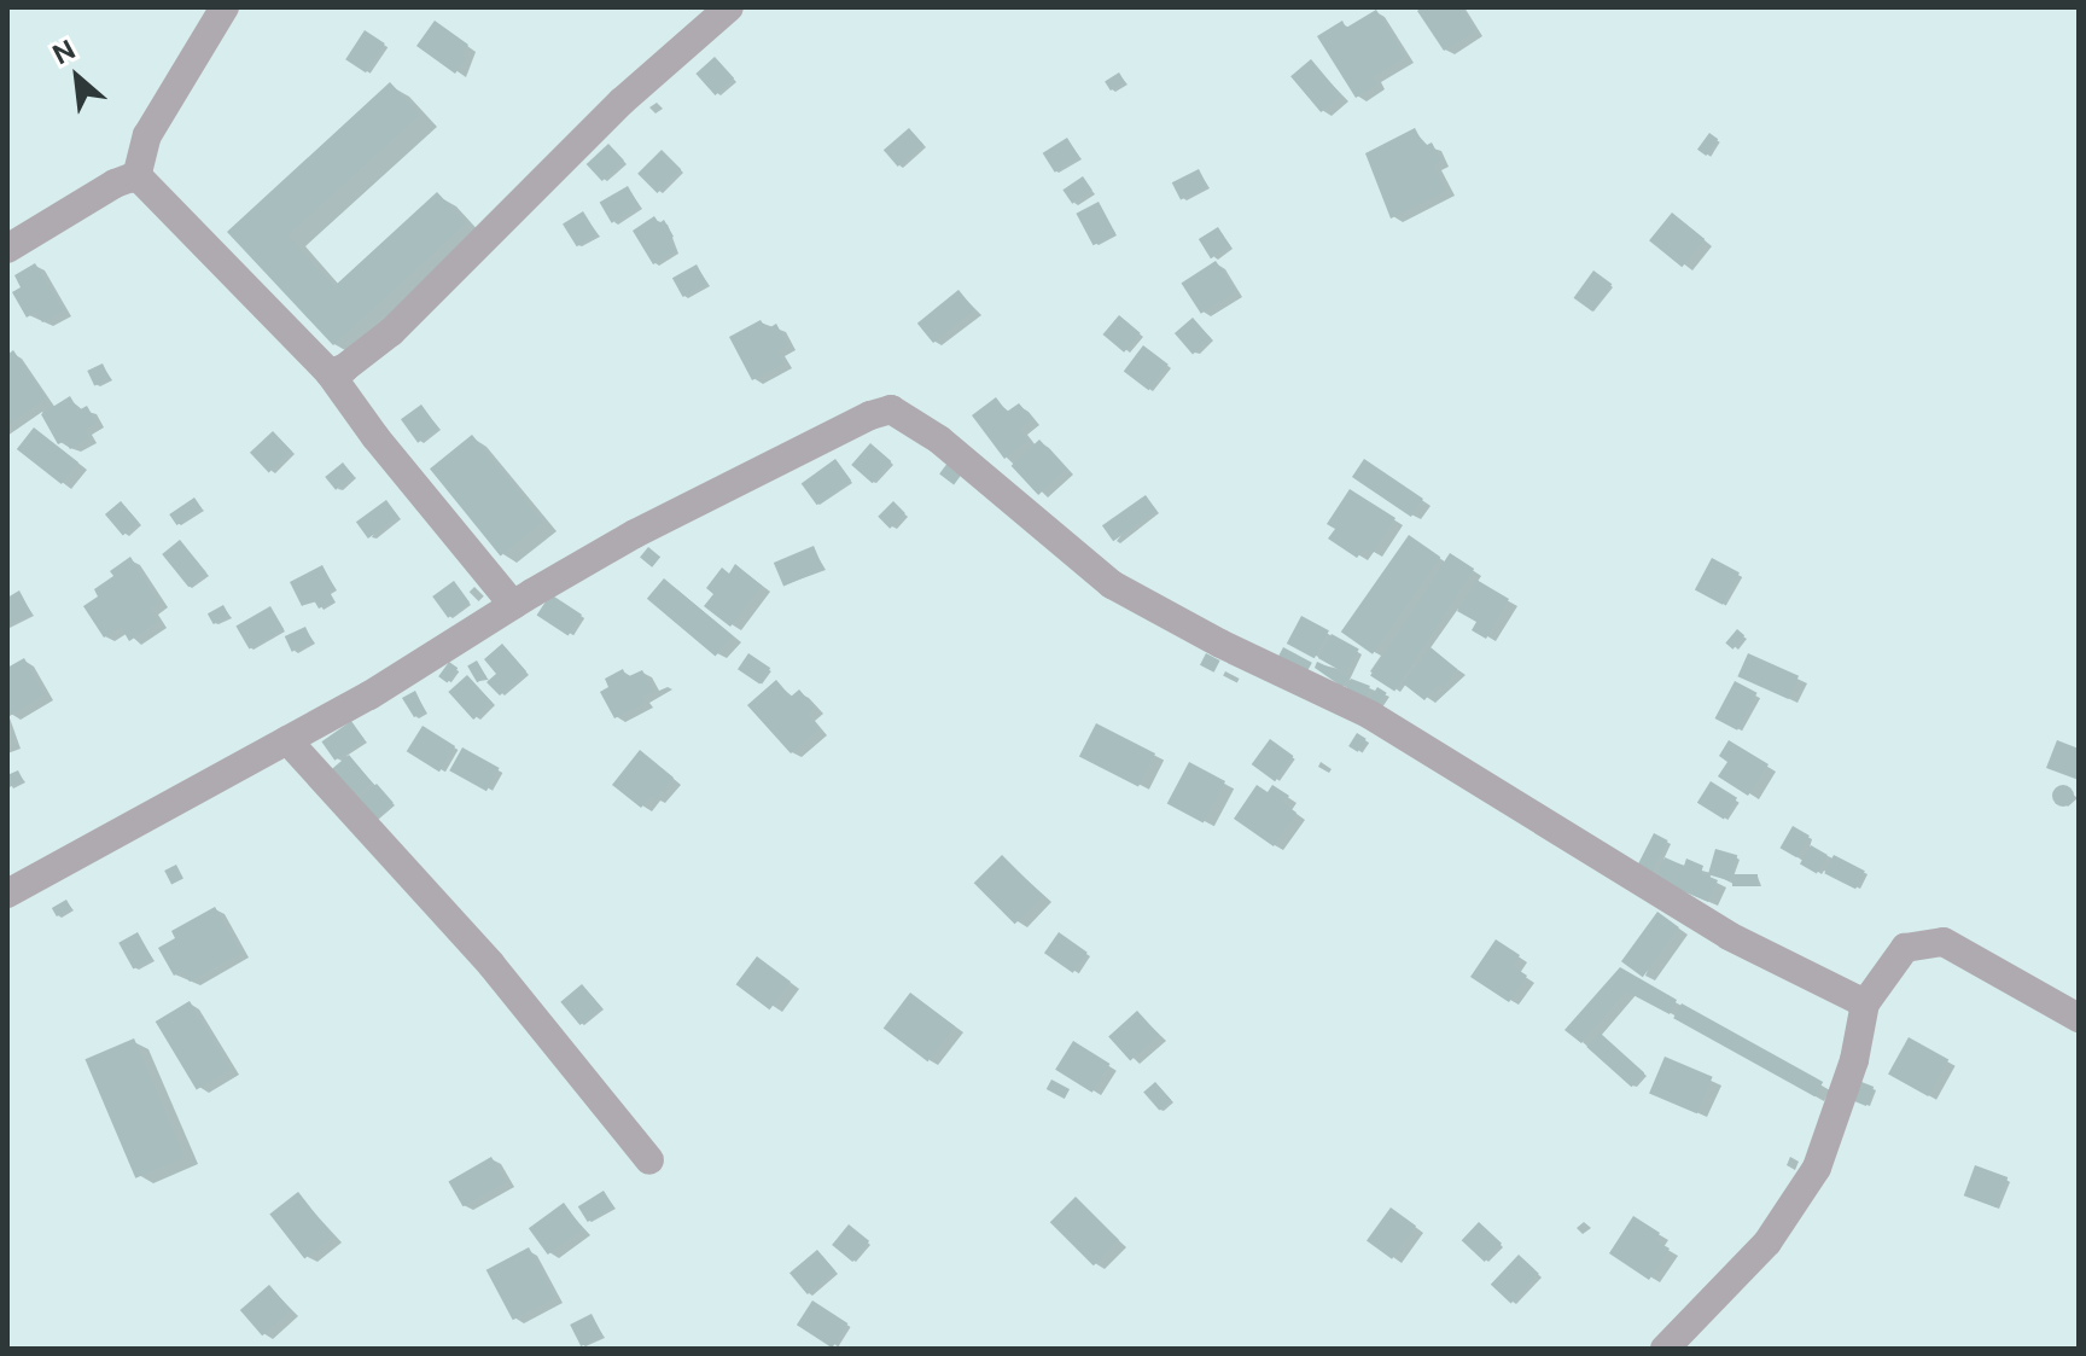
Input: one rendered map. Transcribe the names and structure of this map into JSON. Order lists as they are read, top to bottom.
{
  "north": "top left"
}
